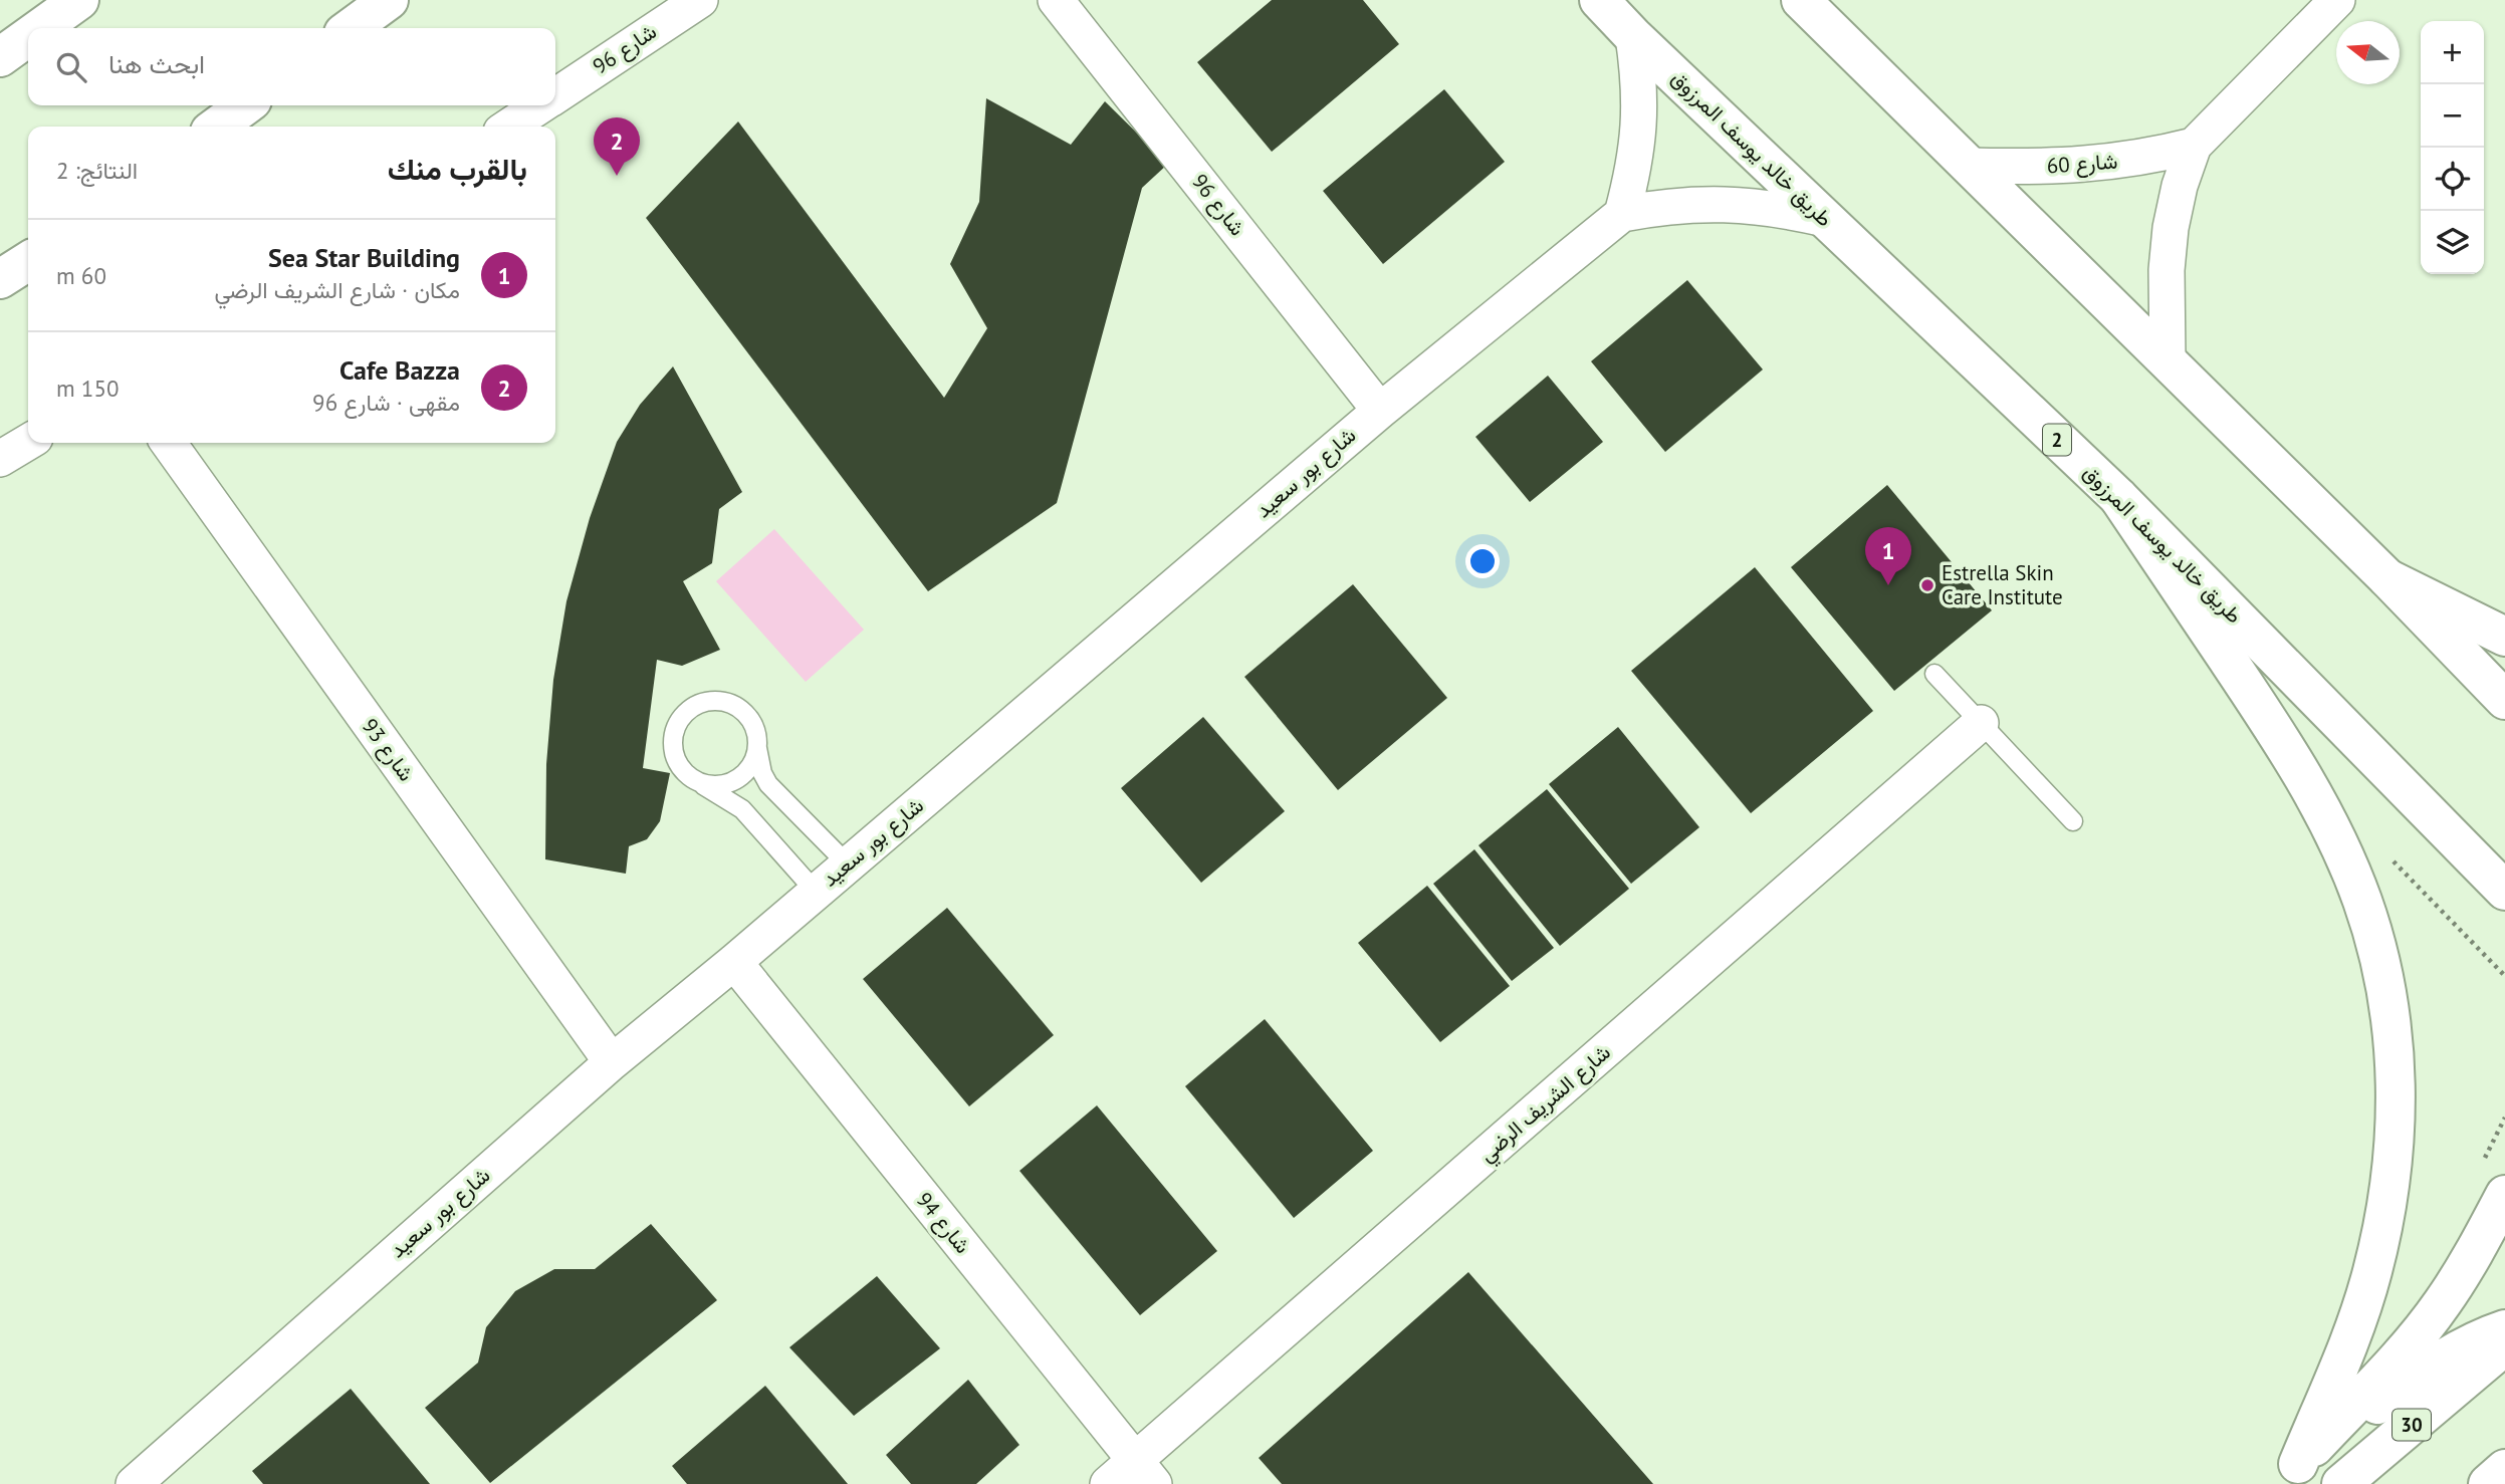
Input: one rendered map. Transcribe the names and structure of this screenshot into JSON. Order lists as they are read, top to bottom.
{
  "streets": {
    "main road": ["طريق خالد يوسف المرزوق", "2", "30"],
    "street": [
      "شارع 96",
      "شارع 60",
      "شارع بور سعيد",
      "شارع 93",
      "شارع الشريف الرضي",
      "شارع 94"
    ]
  },
  "crossings": [
    ["شارع 96", "شارع بور سعيد"],
    ["طريق خالد يوسف المرزوق", "شارع بور سعيد"],
    ["شارع بور سعيد", "شارع 93"],
    ["شارع بور سعيد", "شارع 94"],
    ["شارع الشريف الرضي", "شارع 94"]
  ],
  "places": ["Estrella Skin Care Institute"],
  "north": "left",
  "page": {
    "map_buttons": ["+", "−"],
    "search": "ابحث هنا",
    "pins": ["2", "1"],
    "heading": ["بالقرب منك", "النتائج: 2"],
    "list": [
      {
        "mark": "1",
        "name": "Sea Star Building",
        "note": "مكان · شارع الشريف الرضي",
        "value": "60 m"
      },
      {
        "mark": "2",
        "name": "Cafe Bazza",
        "note": "مقهى · شارع 96",
        "value": "150 m"
      }
    ]
  }
}
